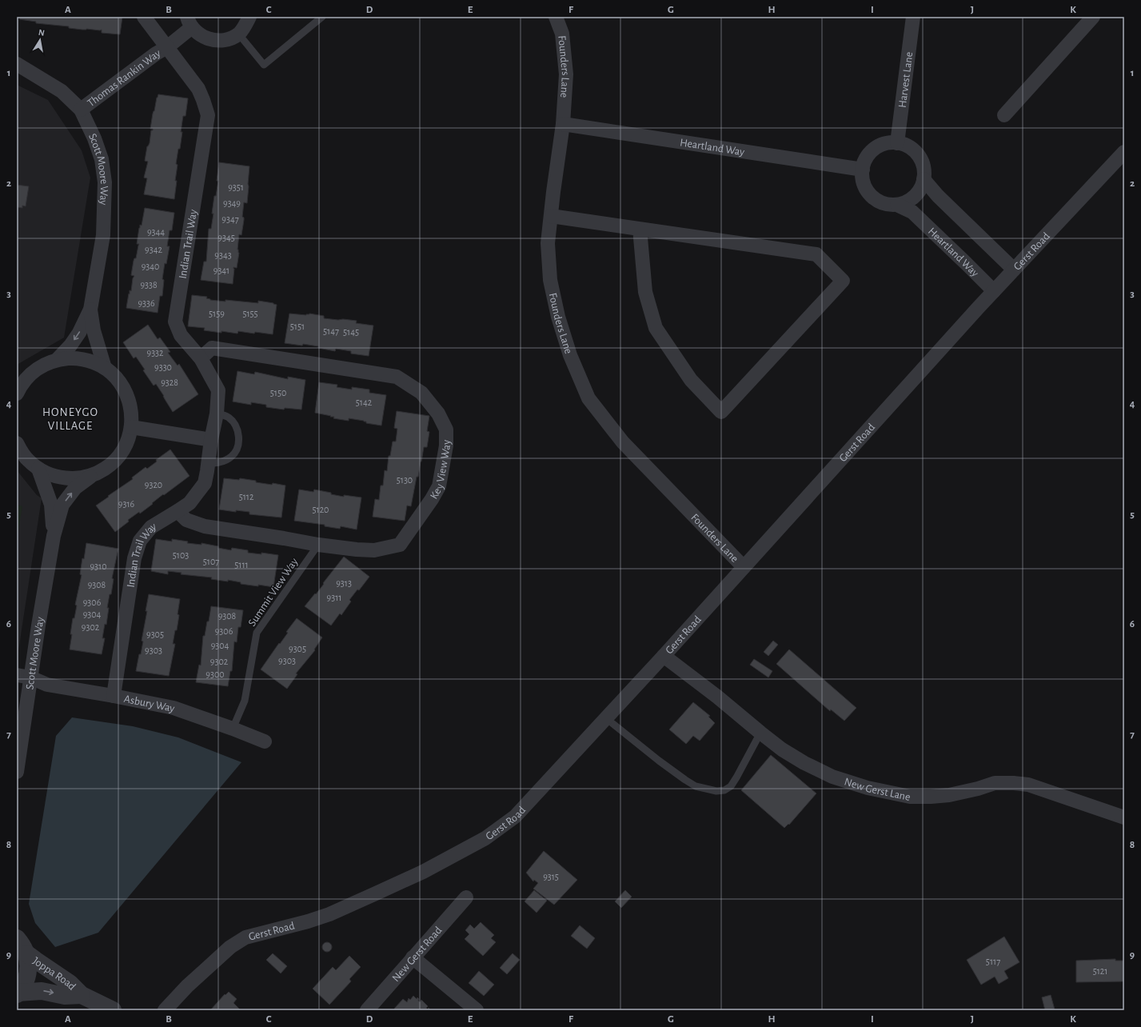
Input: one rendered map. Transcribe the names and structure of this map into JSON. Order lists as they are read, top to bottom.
{
  "streets": {
    "street": [
      "Founders Lane",
      "Thomas Rankin Way",
      "Harvest Lane",
      "Heartland Way",
      "Scott Moore Way",
      "Indian Trail Way",
      "Gerst Road",
      "Key View Way",
      "Asbury Way",
      "New Gerst Lane",
      "New Gerst Road",
      "Joppa Road"
    ],
    "lane": ["Summit View Way"]
  },
  "crossings": [
    ["Founders Lane", "Heartland Way"],
    ["Founders Lane", "Gerst Road"],
    ["Thomas Rankin Way", "Scott Moore Way"],
    ["Thomas Rankin Way", "Indian Trail Way"],
    ["Harvest Lane", "Heartland Way"],
    ["Heartland Way", "Gerst Road"],
    ["Scott Moore Way", "Asbury Way"],
    ["Indian Trail Way", "Key View Way"],
    ["Indian Trail Way", "Asbury Way"],
    ["Gerst Road", "New Gerst Lane"],
    ["Key View Way", "Summit View Way"],
    ["Summit View Way", "Asbury Way"]
  ],
  "districts": ["HONEYGO VILLAGE"],
  "house_numbers": [
    "9351",
    "9349",
    "9347",
    "9344",
    "9345",
    "9342",
    "9343",
    "9340",
    "9341",
    "9338",
    "9336",
    "5159",
    "5155",
    "5151",
    "5147",
    "5145",
    "9332",
    "9330",
    "9328",
    "5150",
    "5142",
    "5130",
    "9320",
    "5112",
    "9316",
    "5120",
    "5103",
    "5107",
    "5111",
    "9310",
    "9313",
    "9308",
    "9311",
    "9306",
    "9304",
    "9308",
    "9302",
    "9306",
    "9305",
    "9304",
    "9305",
    "9303",
    "9303",
    "9302",
    "9300",
    "9315",
    "5117",
    "5121"
  ],
  "north": "top",
  "grid": {
    "columns": [
      "A",
      "B",
      "C",
      "D",
      "E",
      "F",
      "G",
      "H",
      "I",
      "J",
      "K"
    ],
    "rows": [
      "1",
      "2",
      "3",
      "4",
      "5",
      "6",
      "7",
      "8",
      "9"
    ]
  }
}
